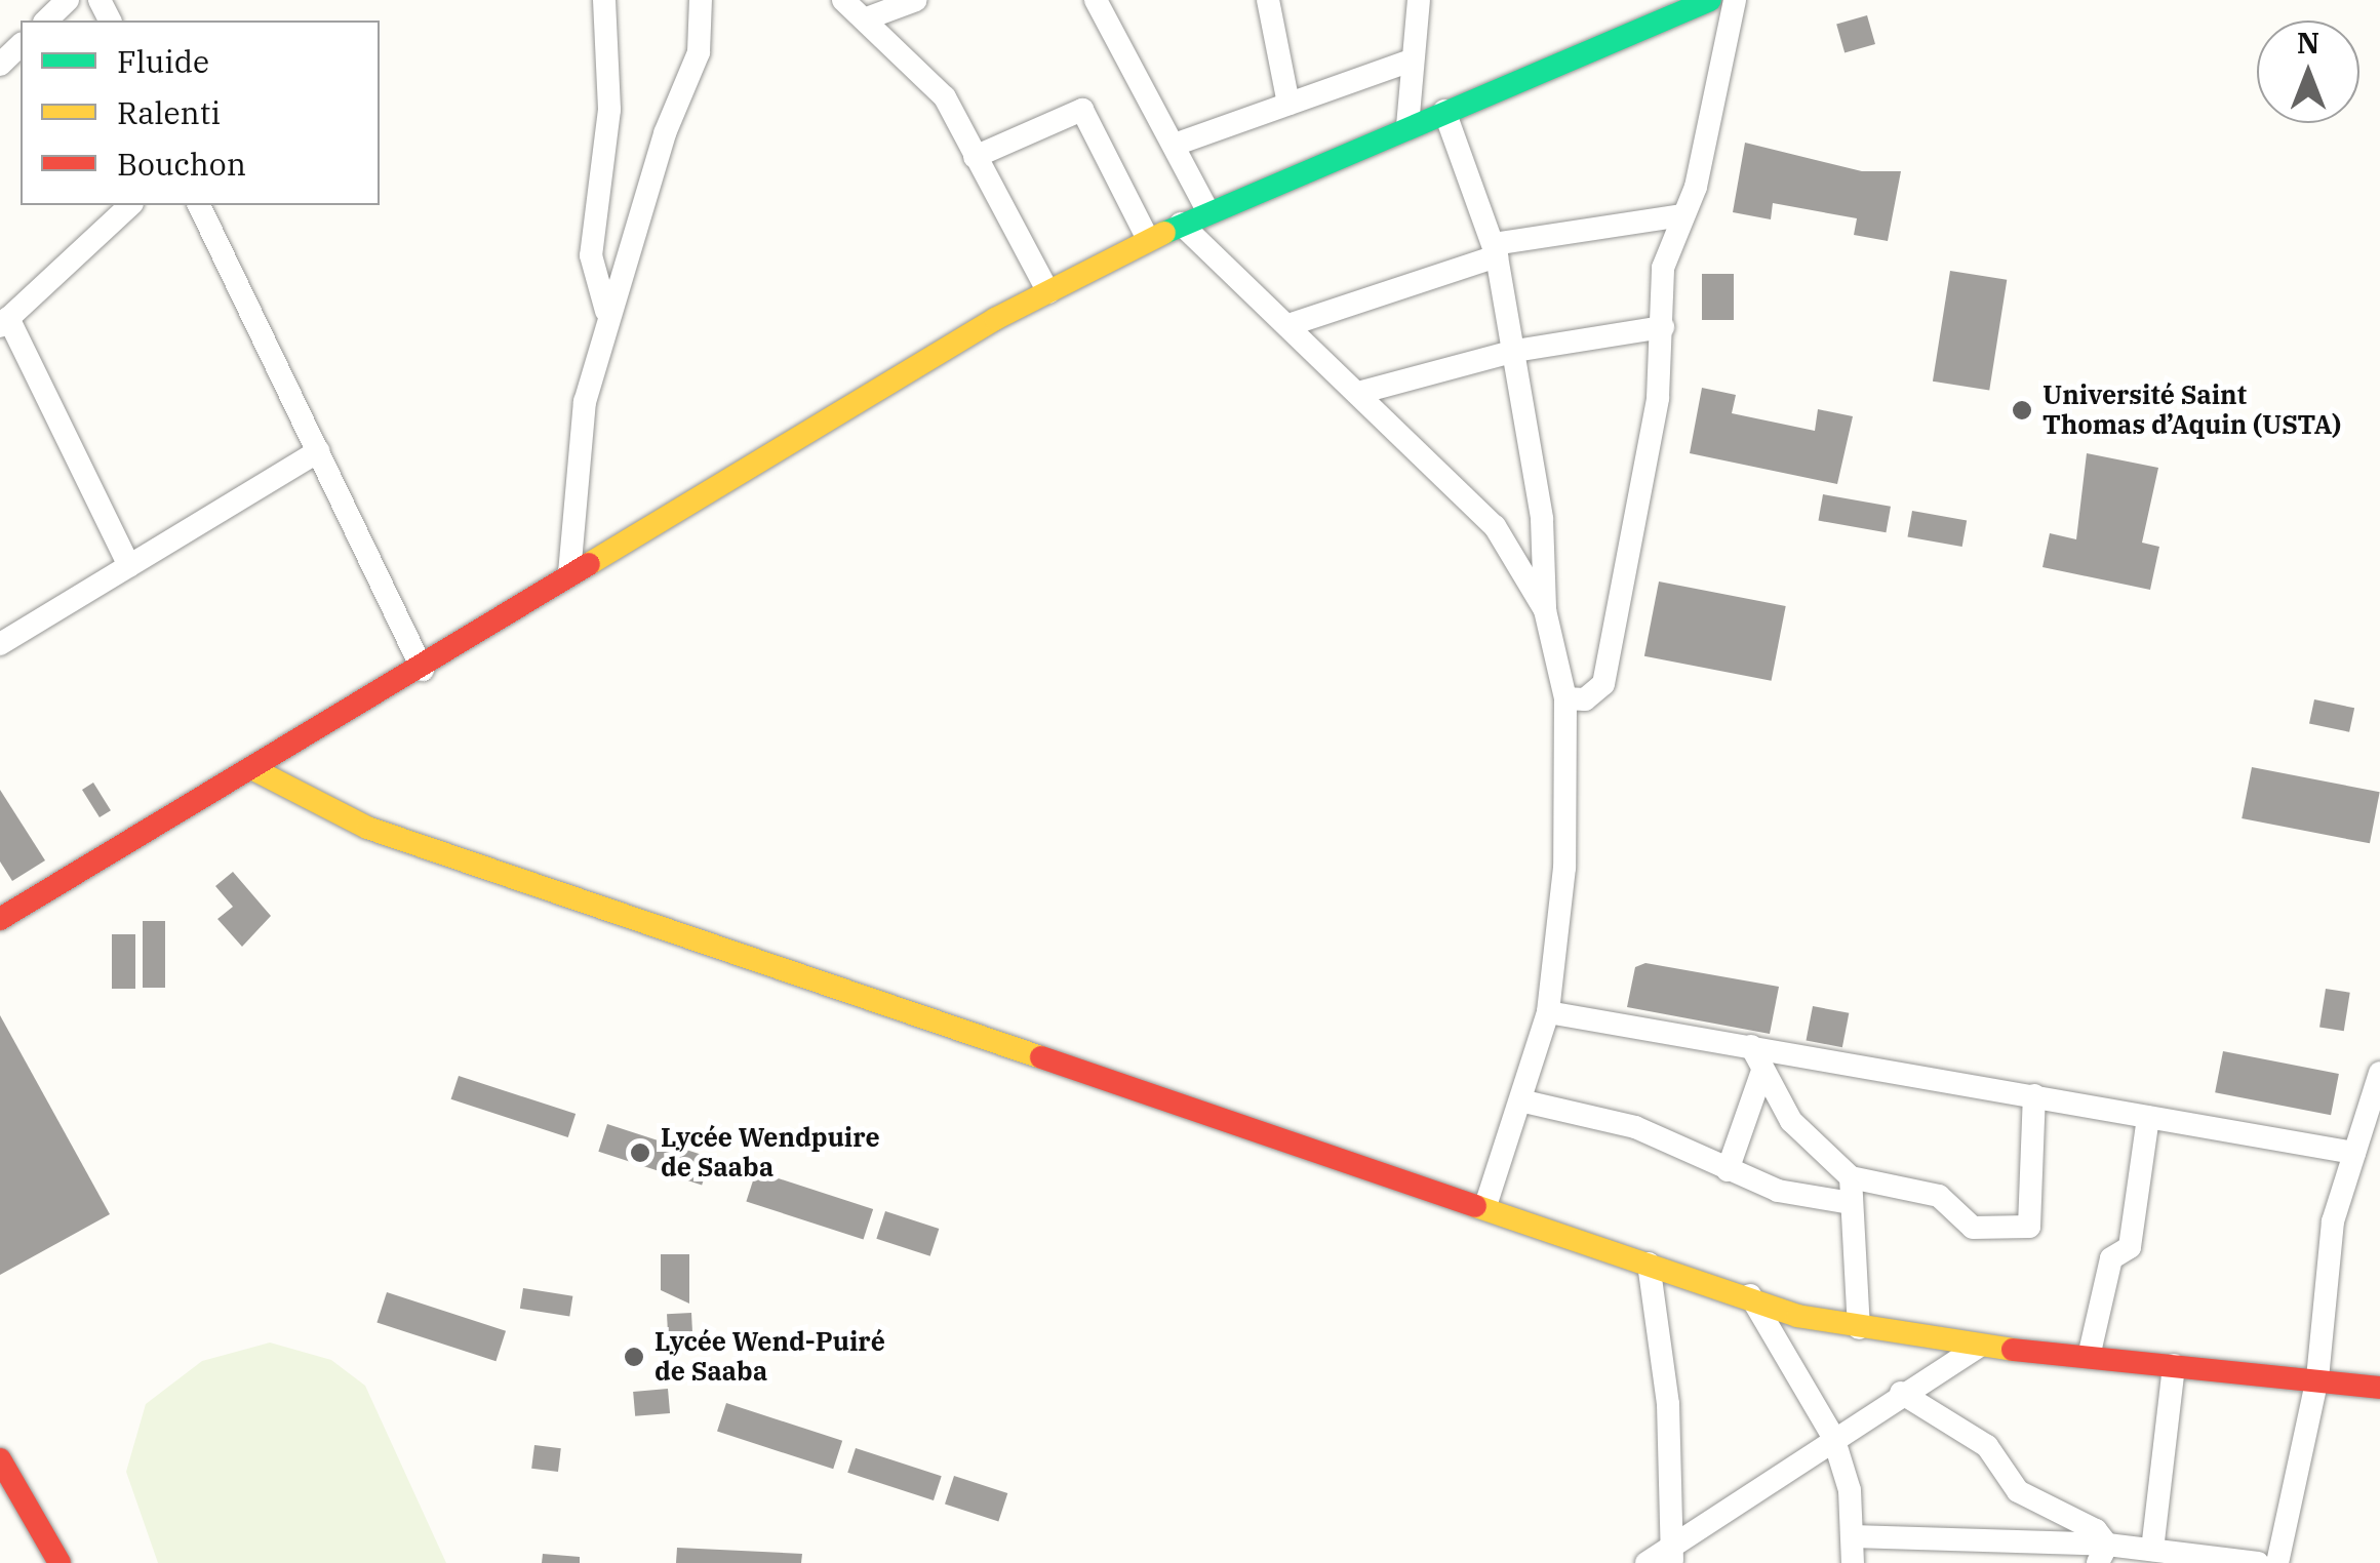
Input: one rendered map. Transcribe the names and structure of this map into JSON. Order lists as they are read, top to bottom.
{
  "places": ["Université Saint Thomas d’Aquin (USTA)", "Lycée Wendpuire de Saaba", "Lycée Wend-Puiré de Saaba"],
  "legend": ["Fluide", "Ralenti", "Bouchon"],
  "north": "top"
}
